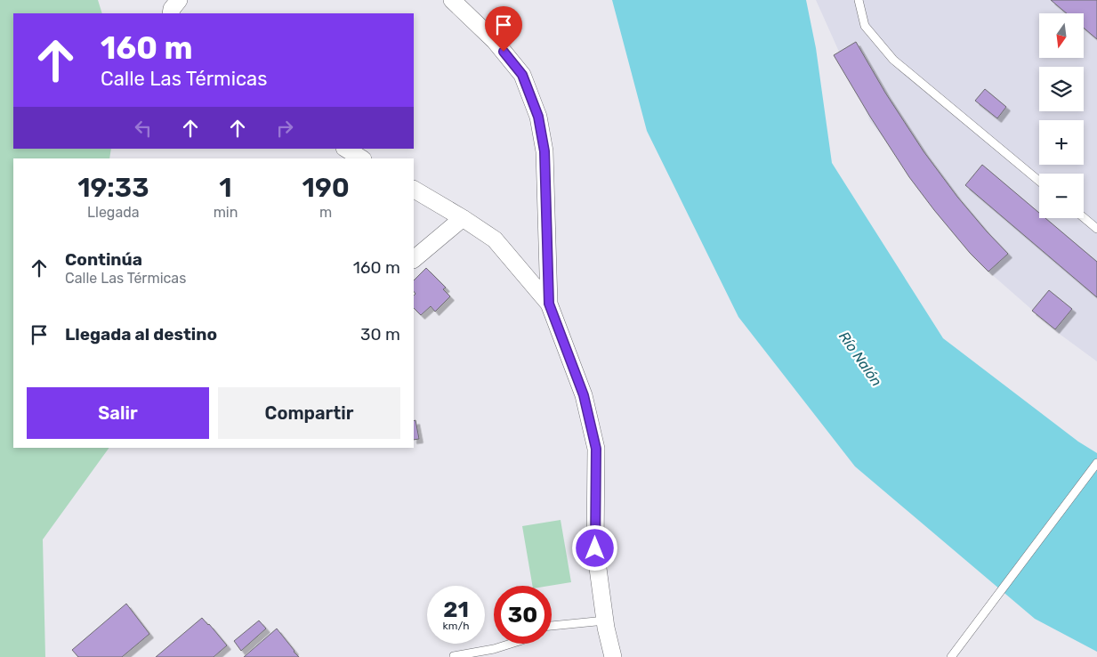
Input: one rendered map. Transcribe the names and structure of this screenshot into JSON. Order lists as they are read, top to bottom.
{
  "water": ["Río Nalón"],
  "north": "bottom",
  "page": {
    "map_buttons": ["+", "−"],
    "turn": ["160 m", "Calle Las Térmicas"],
    "eta": [
      "19:33",
      "Llegada",
      "1",
      "min",
      "190",
      "m"
    ],
    "list": [
      {
        "name": "Continúa",
        "note": "Calle Las Térmicas",
        "value": "160 m"
      },
      {
        "name": "Llegada al destino",
        "value": "30 m"
      }
    ],
    "buttons": ["Salir", "Compartir"],
    "speed": "21 km/h",
    "limit": "30"
  }
}
